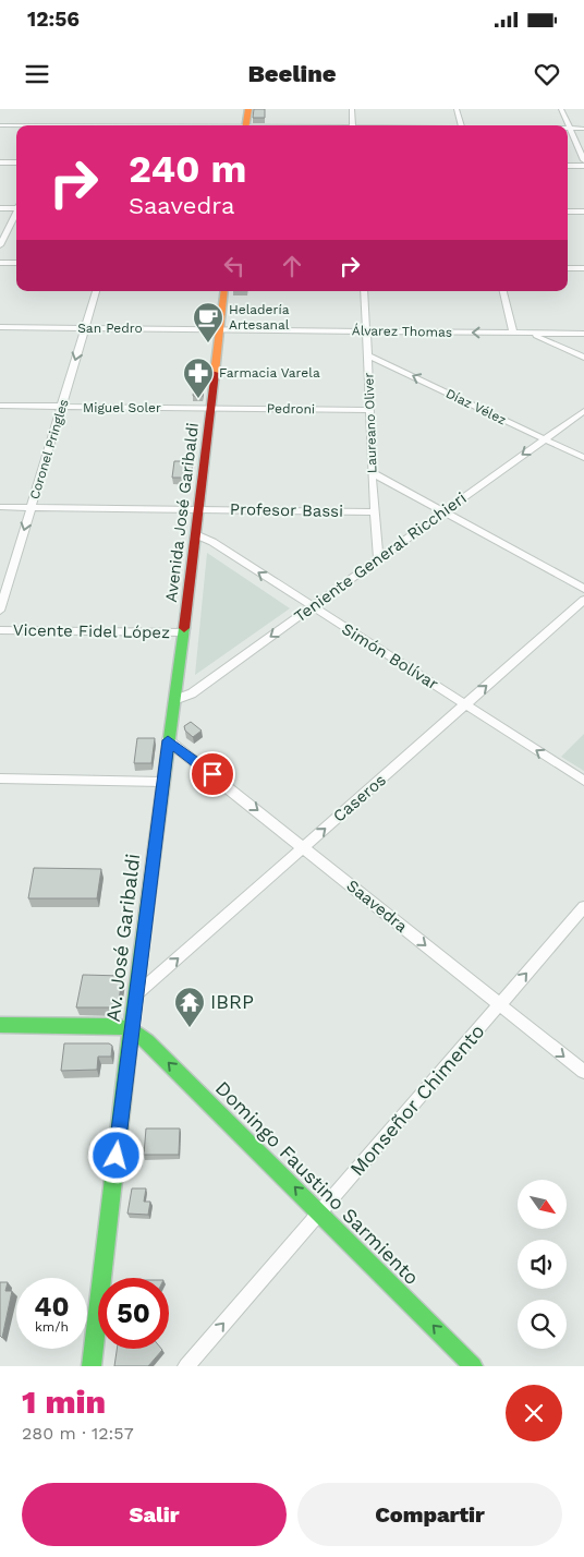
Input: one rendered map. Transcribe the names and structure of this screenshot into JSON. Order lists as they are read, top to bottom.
{
  "streets": {
    "main road": ["Avenida José Garibaldi", "Av. José Garibaldi", "Domingo Faustino Sarmiento"],
    "street": [
      "San Pedro",
      "Álvarez Thomas",
      "Díaz Vélez",
      "Miguel Soler",
      "Pedroni",
      "Laureano Oliver",
      "Coronel Pringles",
      "Profesor Bassi",
      "Teniente General Ricchieri",
      "Vicente Fidel López",
      "Simón Bolívar",
      "Caseros",
      "Saavedra",
      "Monseñor Chimento"
    ]
  },
  "crossings": [
    ["San Pedro", "Álvarez Thomas"],
    ["San Pedro", "Coronel Pringles"],
    ["San Pedro", "Avenida José Garibaldi"],
    ["Álvarez Thomas", "Laureano Oliver"],
    ["Álvarez Thomas", "Avenida José Garibaldi"],
    ["Díaz Vélez", "Laureano Oliver"],
    ["Díaz Vélez", "Teniente General Ricchieri"],
    ["Miguel Soler", "Pedroni"],
    ["Miguel Soler", "Coronel Pringles"],
    ["Miguel Soler", "Avenida José Garibaldi"],
    ["Pedroni", "Laureano Oliver"],
    ["Pedroni", "Avenida José Garibaldi"],
    ["Laureano Oliver", "Profesor Bassi"],
    ["Laureano Oliver", "Teniente General Ricchieri"],
    ["Coronel Pringles", "Profesor Bassi"],
    ["Profesor Bassi", "Avenida José Garibaldi"],
    ["Avenida José Garibaldi", "Teniente General Ricchieri"],
    ["Avenida José Garibaldi", "Vicente Fidel López"],
    ["Avenida José Garibaldi", "Simón Bolívar"],
    ["Avenida José Garibaldi", "Saavedra"],
    ["Avenida José Garibaldi", "Av. José Garibaldi"],
    ["Teniente General Ricchieri", "Simón Bolívar"],
    ["Simón Bolívar", "Caseros"],
    ["Caseros", "Saavedra"],
    ["Caseros", "Av. José Garibaldi"],
    ["Saavedra", "Av. José Garibaldi"],
    ["Saavedra", "Monseñor Chimento"],
    ["Av. José Garibaldi", "Domingo Faustino Sarmiento"],
    ["Monseñor Chimento", "Domingo Faustino Sarmiento"]
  ],
  "one_way": [
    "Álvarez Thomas",
    "Coronel Pringles",
    "Teniente General Ricchieri",
    "Simón Bolívar",
    "Caseros",
    "Saavedra",
    "Monseñor Chimento",
    "Domingo Faustino Sarmiento"
  ],
  "places": {
    "cafe": ["Heladería Artesanal"],
    "pharmacy": ["Farmacia Varela"],
    "temple": ["IBRP"]
  },
  "north": "bottom right",
  "page": {
    "status": "12:56",
    "header": "Beeline",
    "turn": ["240 m", "Saavedra"],
    "speed": "40 km/h",
    "limit": "50",
    "heading": ["1 min", "280 m · 12:57"],
    "buttons": ["Salir", "Compartir"]
  }
}
